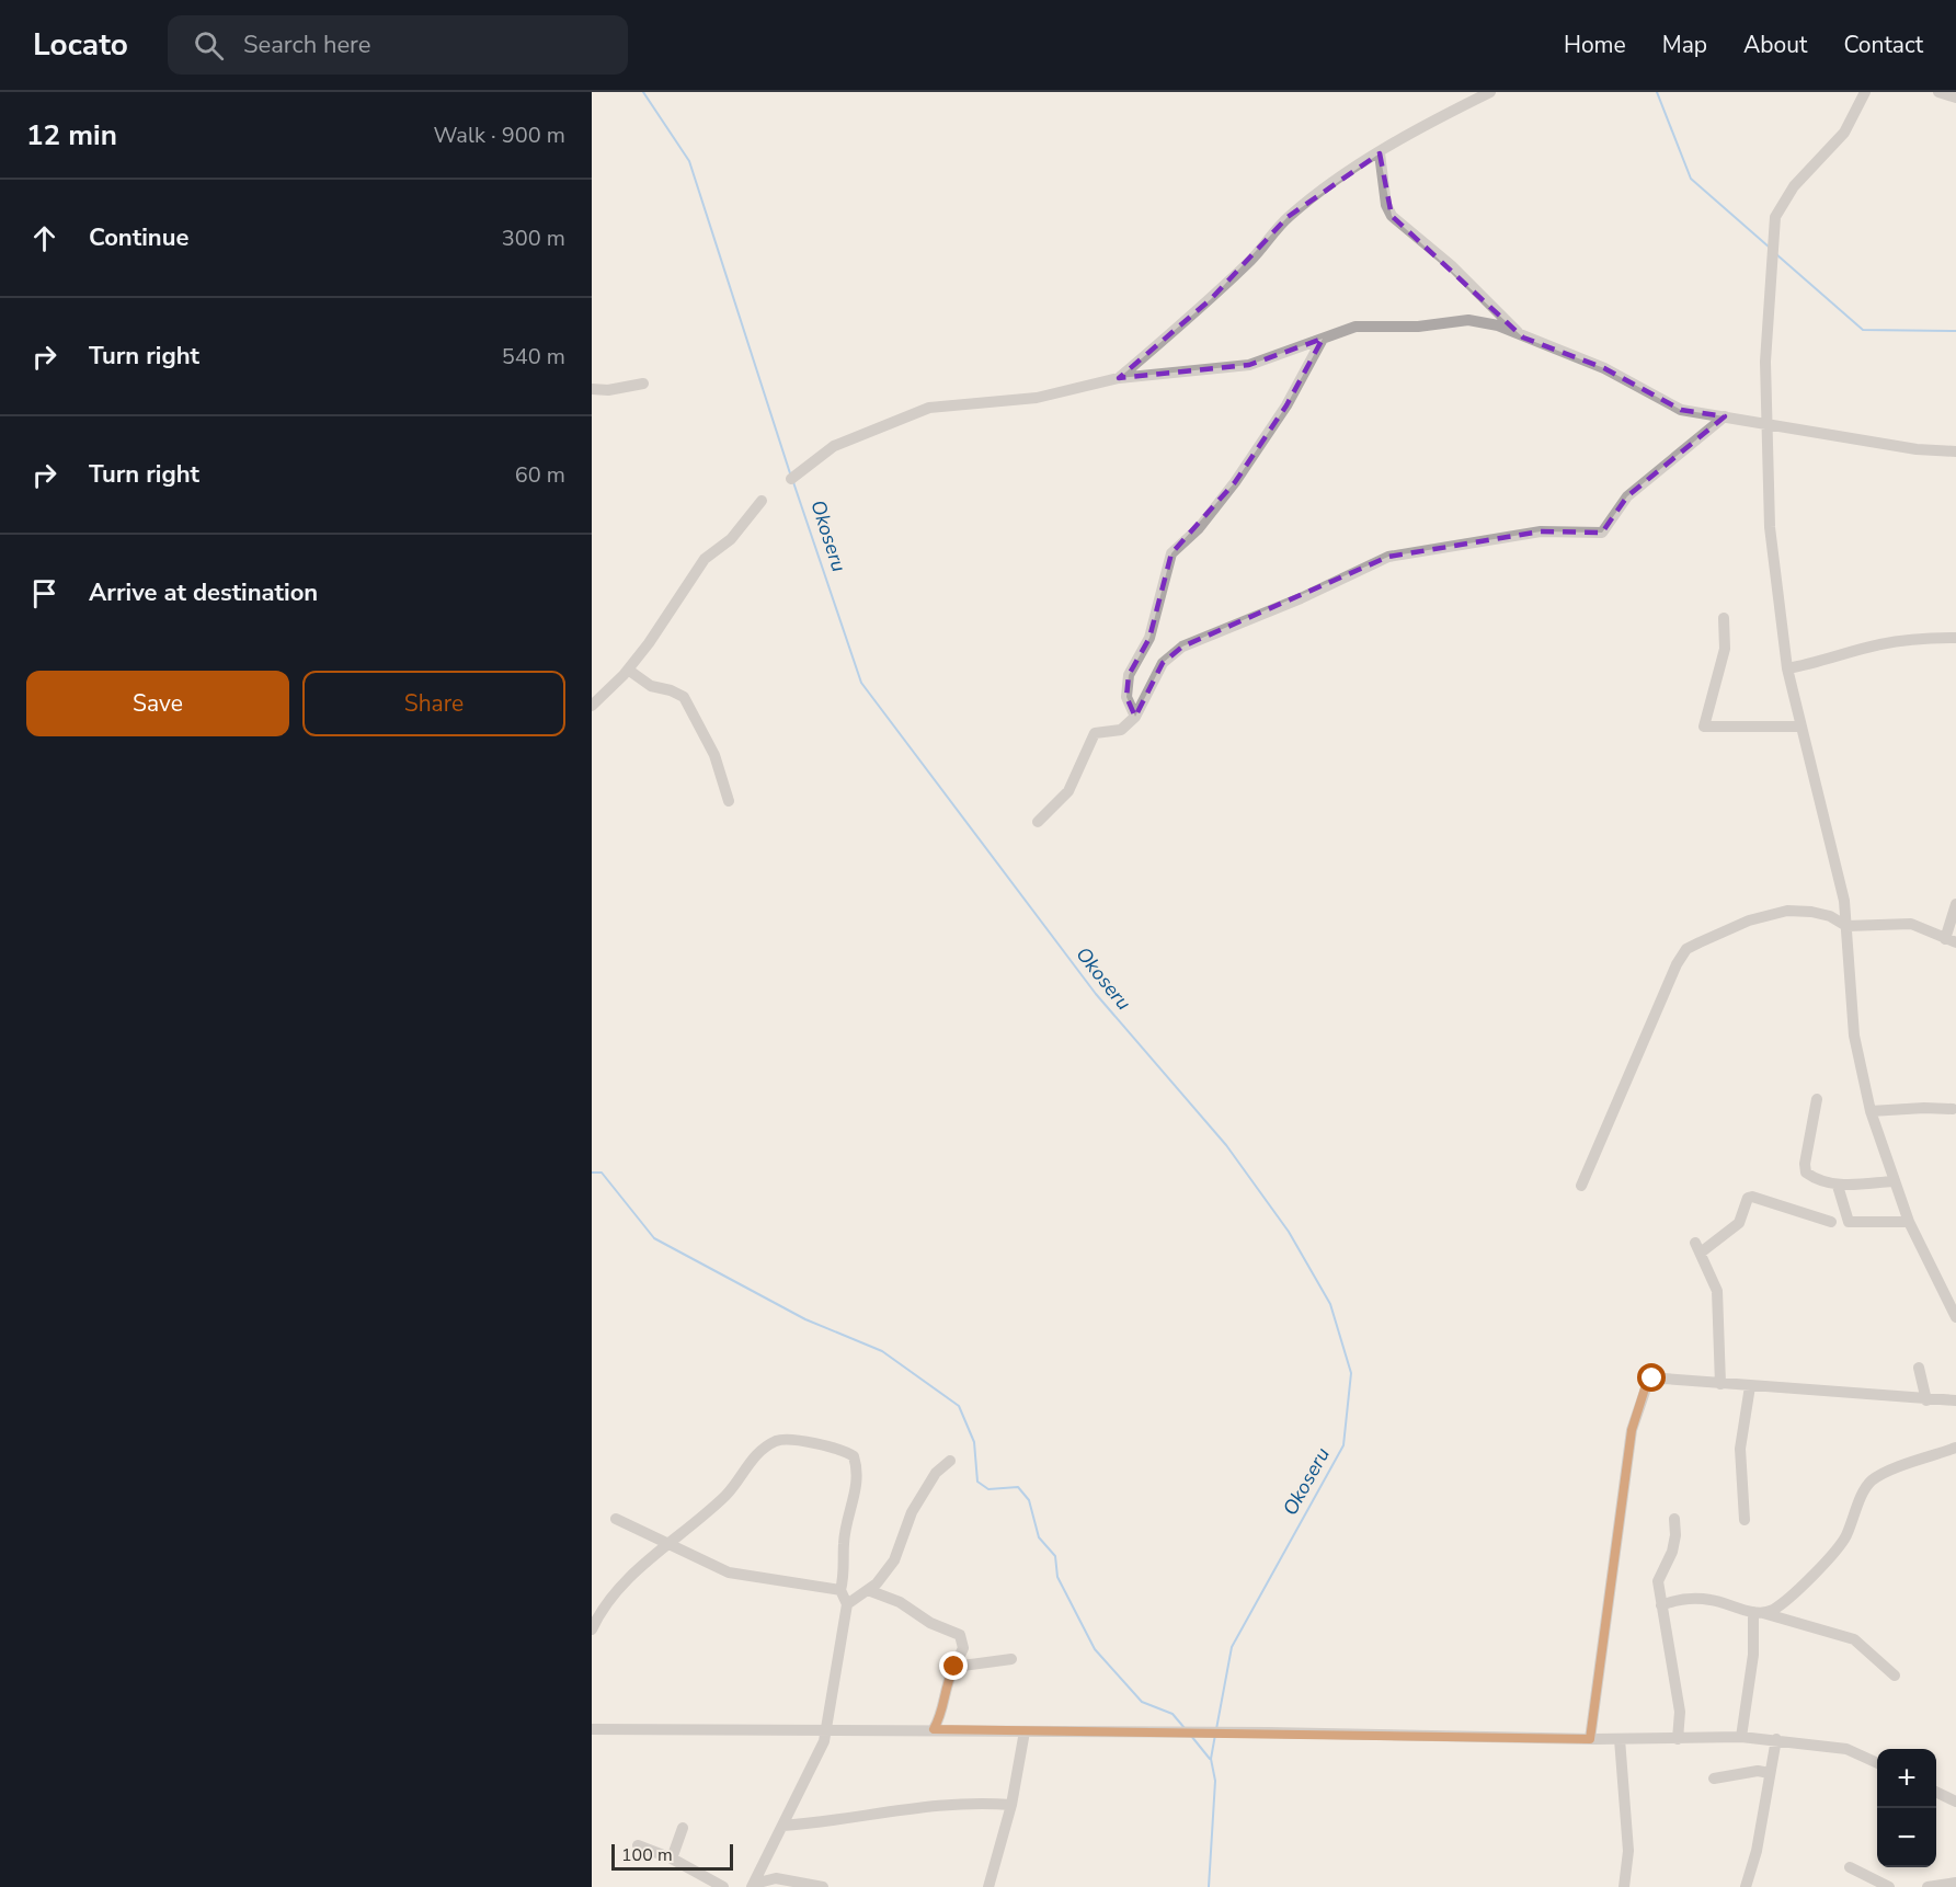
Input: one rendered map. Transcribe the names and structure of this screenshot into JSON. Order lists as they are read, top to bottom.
{
  "water": ["Okoseru"],
  "scale_bar": "100 m",
  "page": {
    "header": "Locato",
    "search": "Search here",
    "nav": [
      "Home",
      "Map",
      "About",
      "Contact"
    ],
    "heading": ["12 min", "Walk · 900 m"],
    "list": [
      ["Continue", "300 m"],
      ["Turn right", "540 m"],
      ["Turn right", "60 m"],
      "Arrive at destination"
    ],
    "buttons": ["Save", "Share"],
    "map_buttons": ["+", "−"],
    "scale": "100 m"
  }
}
